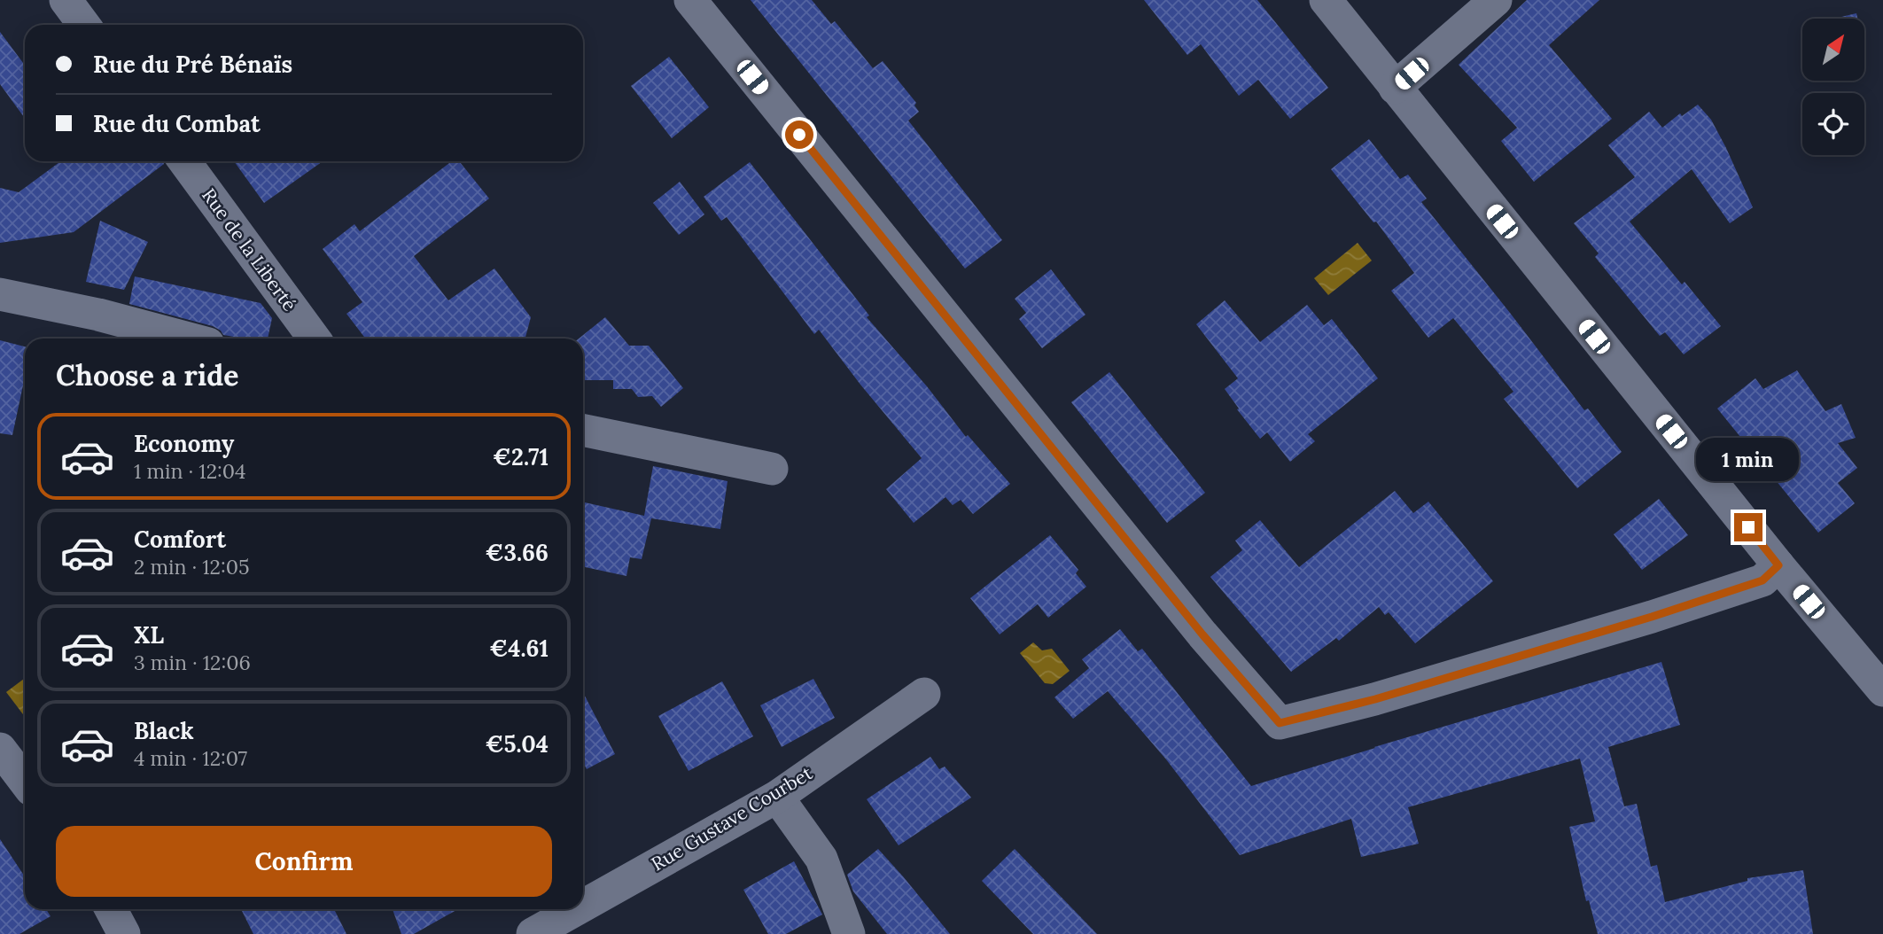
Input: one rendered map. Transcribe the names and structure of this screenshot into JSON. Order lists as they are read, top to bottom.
{
  "streets": {
    "street": ["Rue de la Liberté", "Rue Gustave Courbet"]
  },
  "north": "top right",
  "page": {
    "banner": ["Rue du Pré Bénaïs", "Rue du Combat"],
    "heading": "Choose a ride",
    "list": [
      {
        "name": "Economy",
        "note": "1 min · 12:04",
        "value": "€2.71"
      },
      {
        "name": "Comfort",
        "note": "2 min · 12:05",
        "value": "€3.66"
      },
      {
        "name": "XL",
        "note": "3 min · 12:06",
        "value": "€4.61"
      },
      {
        "name": "Black",
        "note": "4 min · 12:07",
        "value": "€5.04"
      }
    ],
    "bubble": "1 min",
    "buttons": "Confirm"
  }
}
